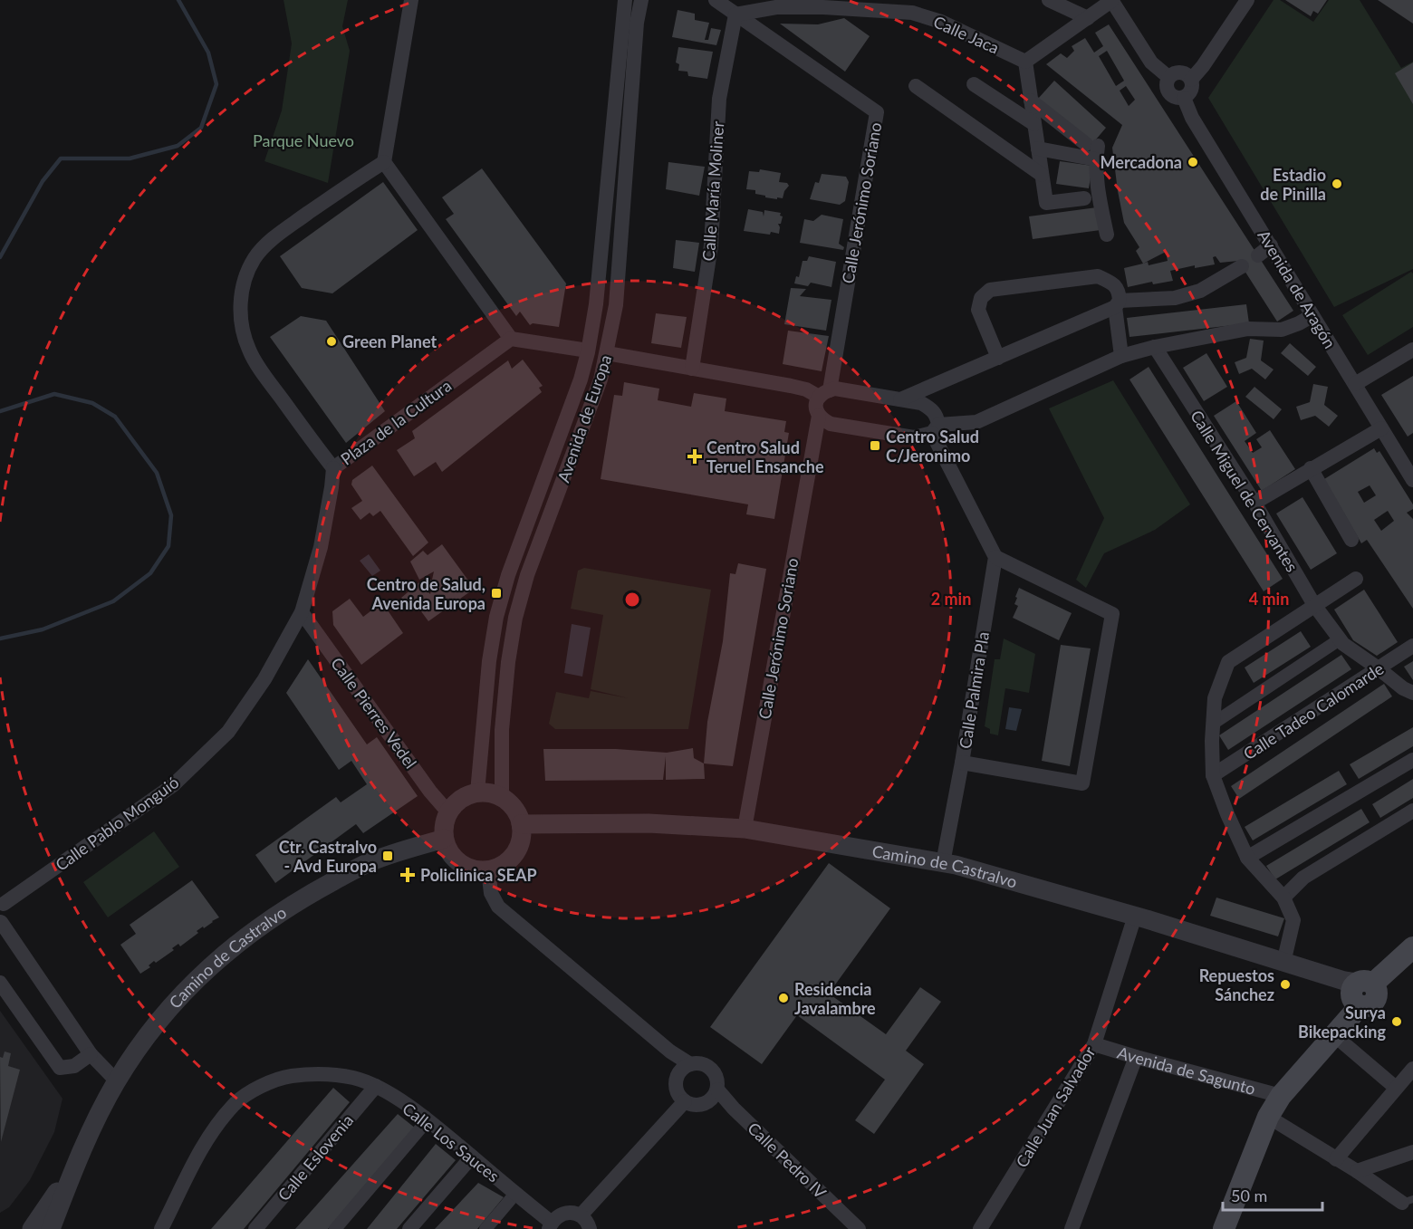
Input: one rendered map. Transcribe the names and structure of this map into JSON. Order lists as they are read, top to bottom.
{
  "streets": {
    "main road": ["Avenida de Sagunto"],
    "street": [
      "Calle Jaca",
      "Calle María Moliner",
      "Calle Jerónimo Soriano",
      "Avenida de Aragón",
      "Avenida de Europa",
      "Plaza de la Cultura",
      "Calle Miguel de Cervantes",
      "Calle Palmira Pla",
      "Calle Tadeo Calomarde",
      "Calle Pierres Vedel",
      "Calle Pablo Monguió",
      "Camino de Castralvo",
      "Calle Juan Salvador",
      "Calle Los Sauces",
      "Calle Eslovenia",
      "Calle Pedro IV"
    ]
  },
  "crossings": [
    ["Calle Jaca", "Calle María Moliner"],
    ["Calle Jaca", "Calle Jerónimo Soriano"],
    ["Calle María Moliner", "Calle Jerónimo Soriano"],
    ["Calle Jerónimo Soriano", "Camino de Castralvo"],
    ["Avenida de Europa", "Calle Pierres Vedel"],
    ["Avenida de Europa", "Camino de Castralvo"],
    ["Plaza de la Cultura", "Calle Pablo Monguió"],
    ["Calle Miguel de Cervantes", "Calle Tadeo Calomarde"],
    ["Calle Palmira Pla", "Camino de Castralvo"],
    ["Calle Pierres Vedel", "Calle Pablo Monguió"],
    ["Calle Pierres Vedel", "Camino de Castralvo"],
    ["Camino de Castralvo", "Avenida de Sagunto"],
    ["Camino de Castralvo", "Calle Juan Salvador"],
    ["Avenida de Sagunto", "Calle Juan Salvador"],
    ["Calle Los Sauces", "Calle Eslovenia"]
  ],
  "parks": ["Parque Nuevo"],
  "places": {
    "other": [
      "Mercadona",
      "Estadio de Pinilla",
      "Green Planet",
      "Repuestos Sánchez",
      "Residencia Javalambre",
      "Surya Bikepacking"
    ],
    "transit": ["Centro Salud C/Jeronimo", "Centro de Salud, Avenida Europa", "Ctr. Castralvo - Avd Europa"],
    "health": ["Centro Salud Teruel Ensanche", "Policlinica SEAP"]
  },
  "scale_bar": "50 m",
  "rings": ["2 min", "4 min"]
}
